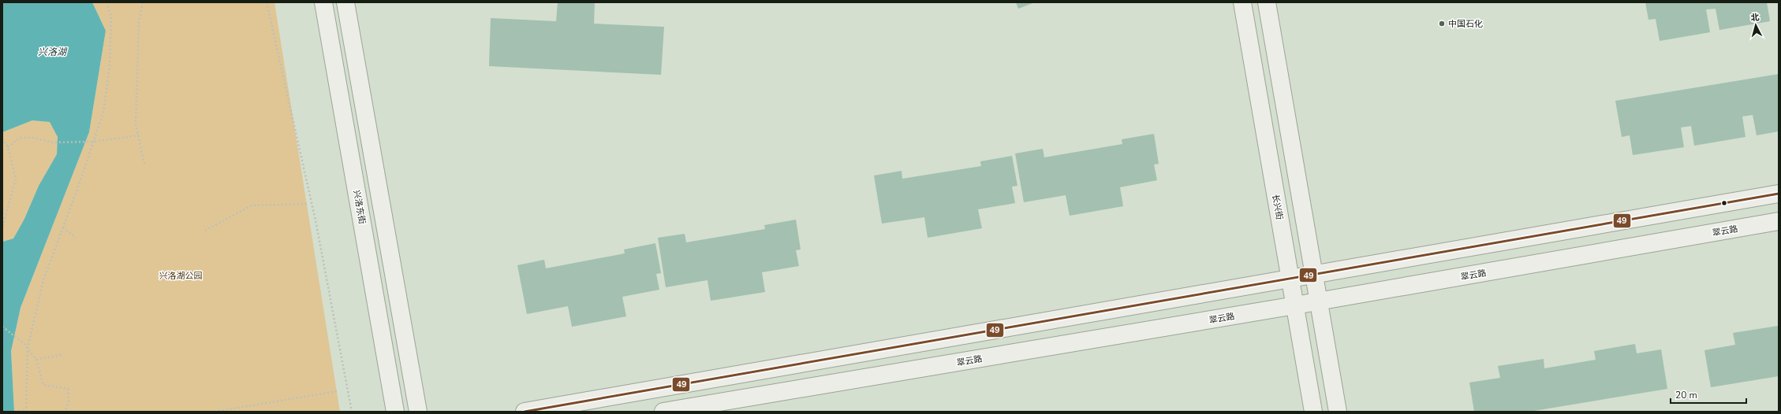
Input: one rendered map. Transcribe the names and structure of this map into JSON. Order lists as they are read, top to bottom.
{
  "streets": {
    "street": ["兴洛东街", "长兴街", "翠云路"]
  },
  "crossings": [
    ["长兴街", "翠云路"]
  ],
  "water": ["兴洛湖"],
  "parks": ["兴洛湖公园"],
  "places": ["中国石化"],
  "lines": ["transit line 49"],
  "scale_bar": "20 m",
  "north": "top"
}
